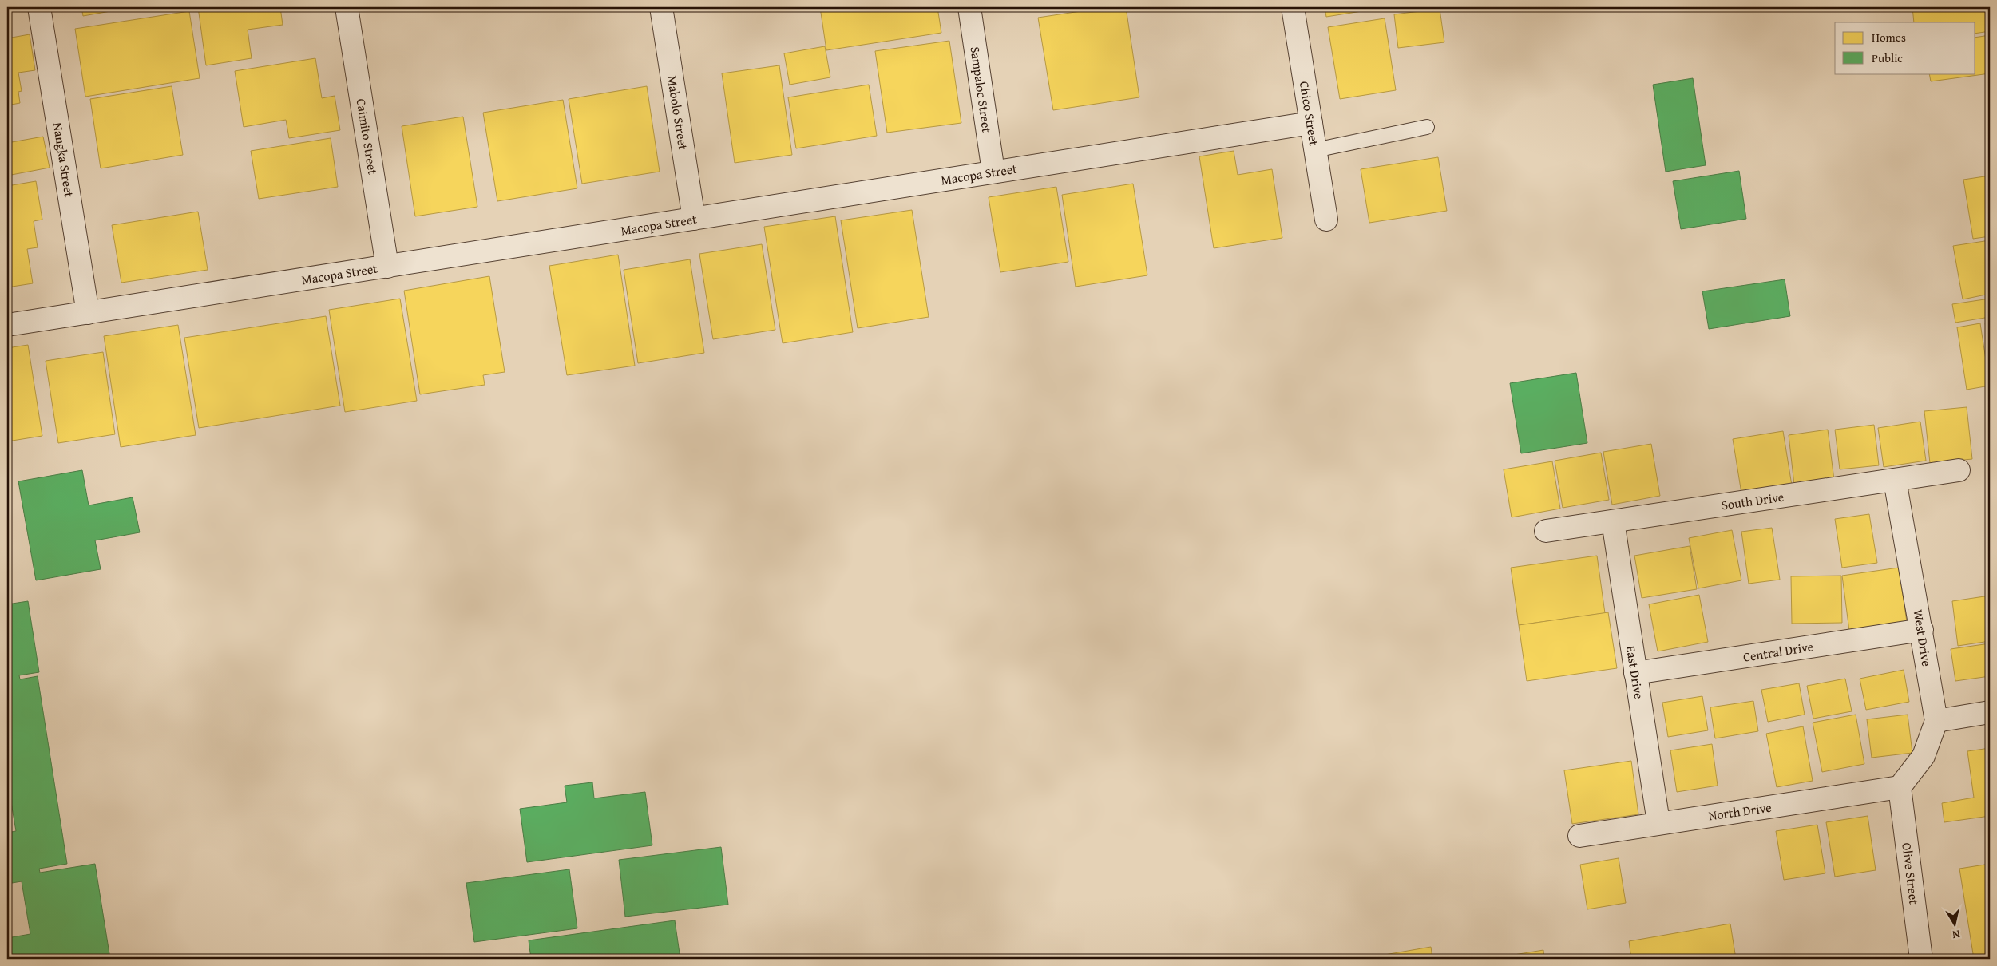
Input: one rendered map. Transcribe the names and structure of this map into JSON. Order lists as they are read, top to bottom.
{
  "streets": {
    "street": [
      "Sampaloc Street",
      "Mabolo Street",
      "Chico Street",
      "Caimito Street",
      "Nangka Street",
      "Macopa Street",
      "South Drive",
      "West Drive",
      "Central Drive",
      "East Drive",
      "North Drive",
      "Olive Street"
    ]
  },
  "crossings": [
    ["Sampaloc Street", "Macopa Street"],
    ["Mabolo Street", "Macopa Street"],
    ["Chico Street", "Macopa Street"],
    ["Caimito Street", "Macopa Street"],
    ["Nangka Street", "Macopa Street"],
    ["South Drive", "West Drive"],
    ["South Drive", "East Drive"],
    ["West Drive", "Central Drive"],
    ["West Drive", "North Drive"],
    ["West Drive", "Olive Street"],
    ["Central Drive", "East Drive"],
    ["East Drive", "North Drive"],
    ["North Drive", "Olive Street"]
  ],
  "legend": ["Homes", "Public"],
  "north": "bottom"
}
